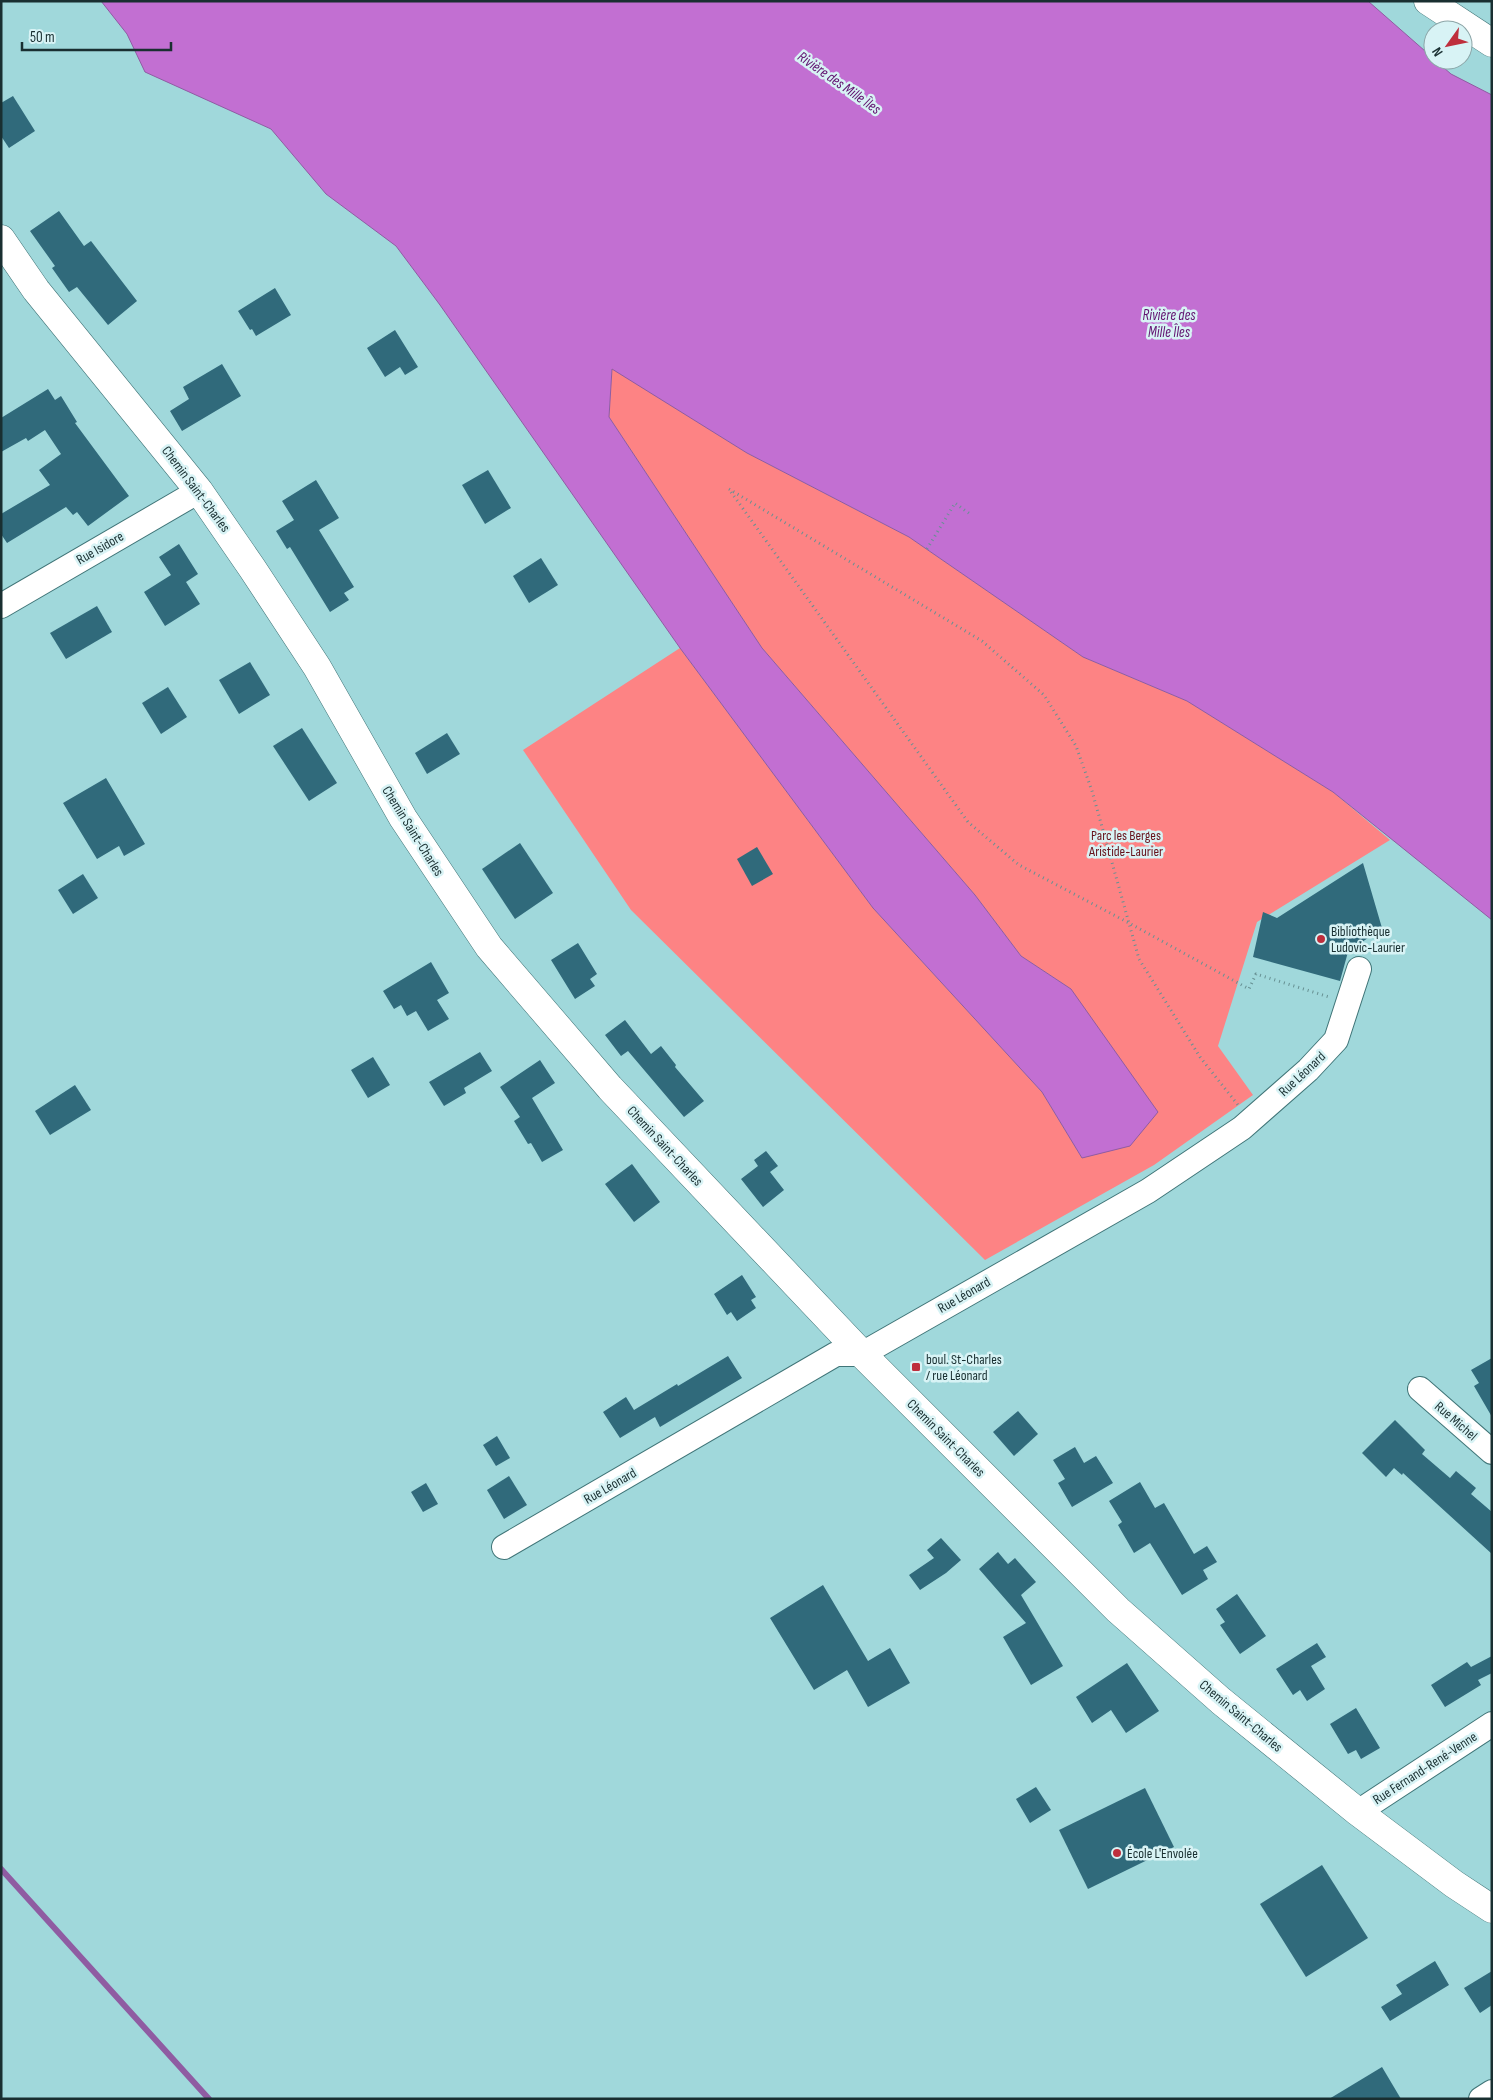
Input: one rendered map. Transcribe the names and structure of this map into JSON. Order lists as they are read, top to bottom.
{
  "streets": {
    "main road": ["Chemin Saint-Charles"],
    "street": [
      "Rue Isidore",
      "Rue Léonard",
      "Rue Michel",
      "Rue Fernand-René-Venne"
    ]
  },
  "crossings": [
    ["Chemin Saint-Charles", "Rue Isidore"],
    ["Chemin Saint-Charles", "Rue Léonard"],
    ["Chemin Saint-Charles", "Rue Fernand-René-Venne"]
  ],
  "water": ["Rivière des Mille Îles"],
  "parks": ["Parc les Berges Aristide-Laurier"],
  "places": {
    "other": ["Bibliothèque Ludovic-Laurier", "École L'Envolée"],
    "transit": ["boul. St-Charles / rue Léonard"]
  },
  "scale_bar": "50 m",
  "north": "bottom left"
}
